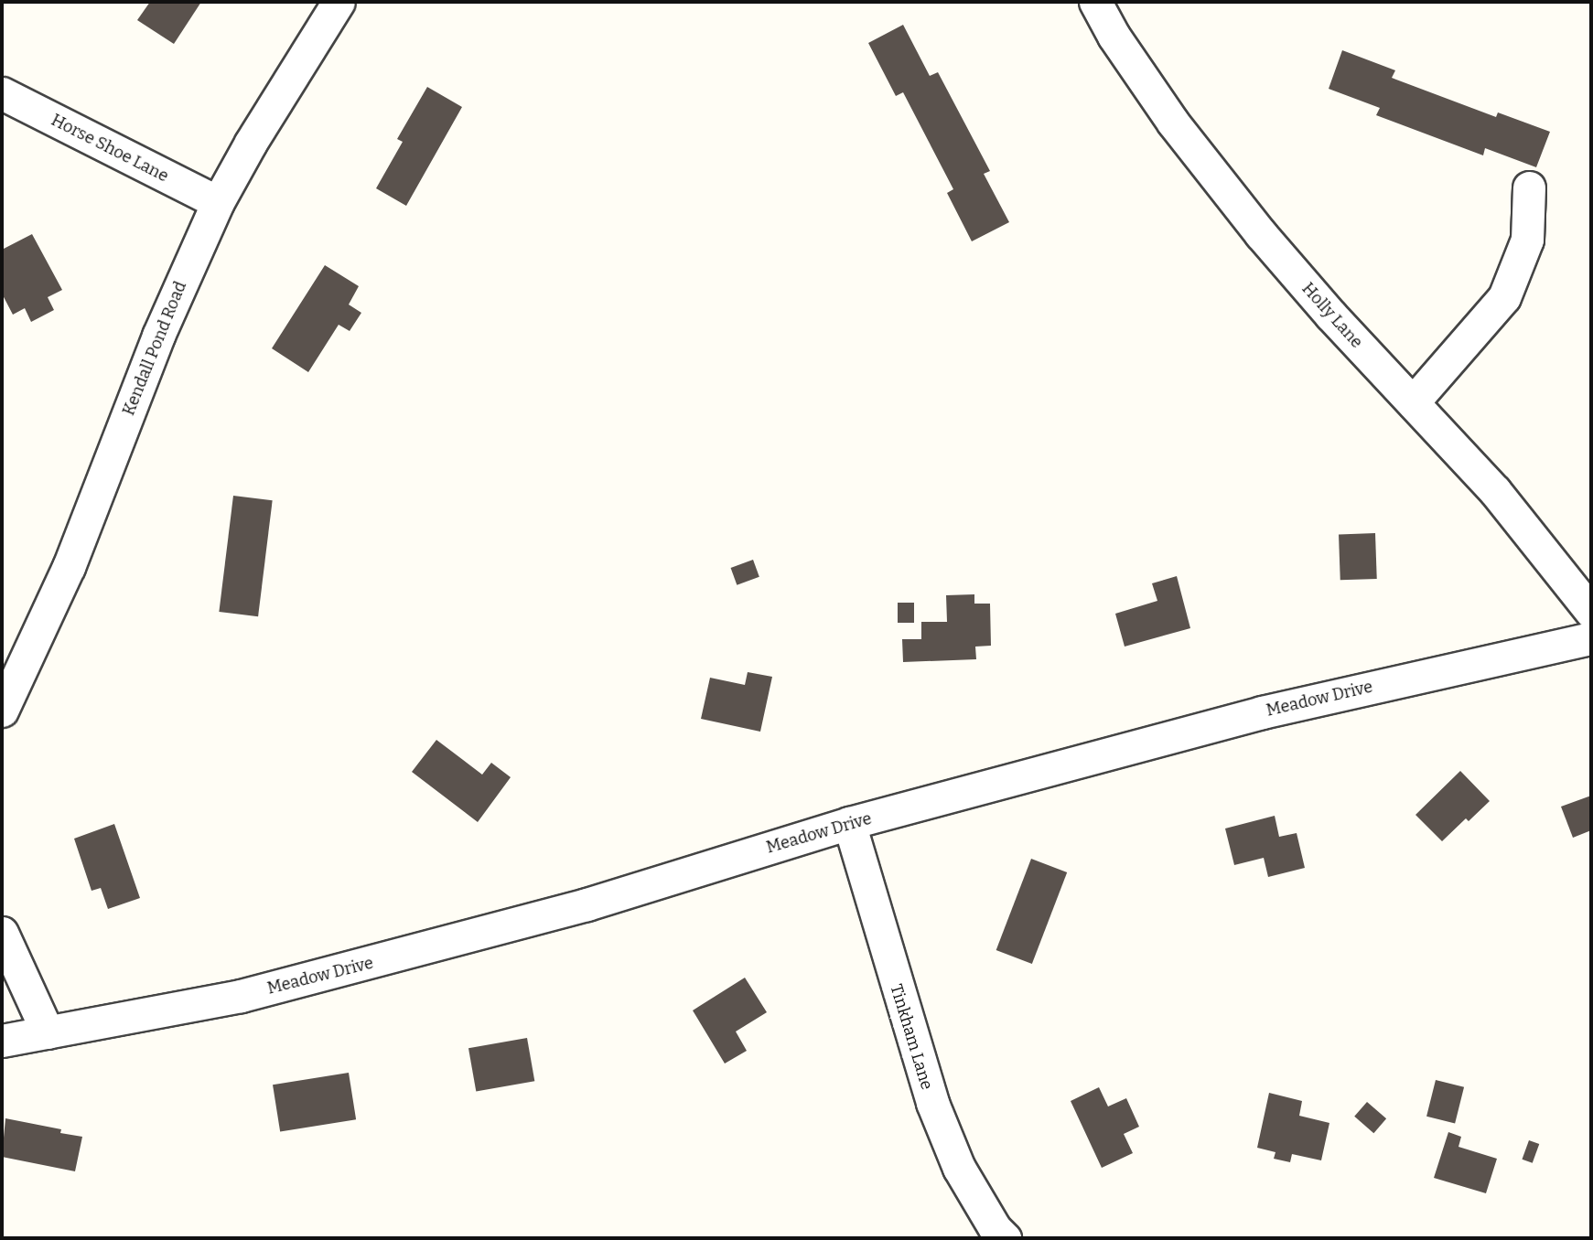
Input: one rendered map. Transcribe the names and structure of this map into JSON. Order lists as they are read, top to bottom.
{
  "streets": {
    "street": [
      "Horse Shoe Lane",
      "Holly Lane",
      "Kendall Pond Road",
      "Meadow Drive",
      "Tinkham Lane"
    ]
  },
  "crossings": [
    ["Horse Shoe Lane", "Kendall Pond Road"],
    ["Meadow Drive", "Tinkham Lane"]
  ]
}
